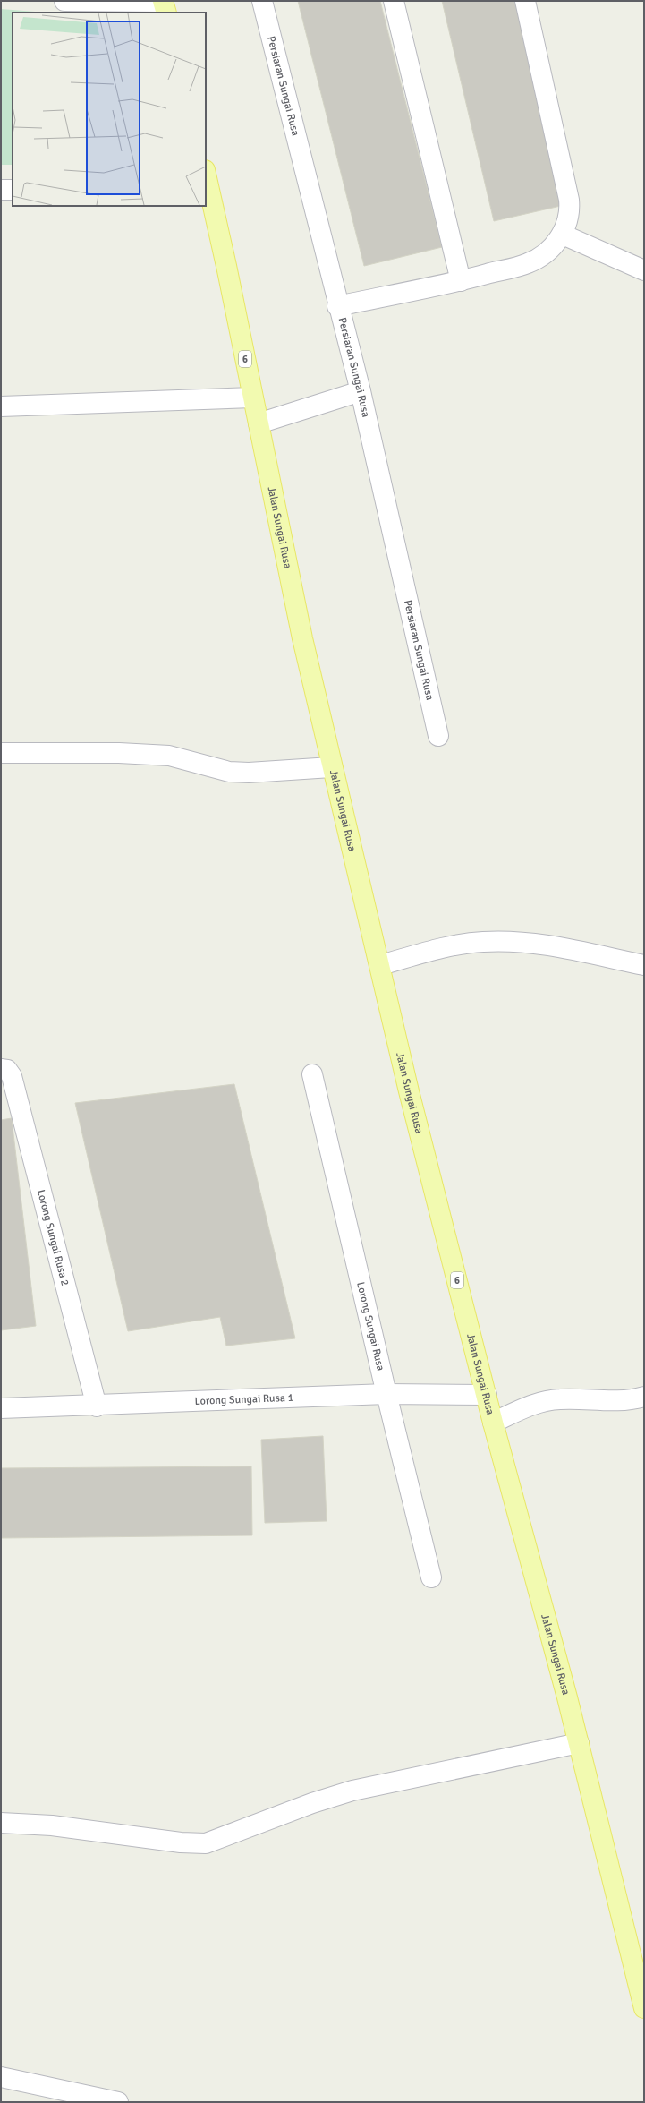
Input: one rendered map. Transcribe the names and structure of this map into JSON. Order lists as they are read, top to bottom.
{
  "streets": {
    "main road": ["6", "Jalan Sungai Rusa"],
    "street": [
      "Persiaran Sungai Rusa",
      "Lorong Sungai Rusa 2",
      "Lorong Sungai Rusa",
      "Lorong Sungai Rusa 1"
    ]
  },
  "crossings": [
    ["Jalan Sungai Rusa", "Lorong Sungai Rusa 1"],
    ["Lorong Sungai Rusa 2", "Lorong Sungai Rusa 1"],
    ["Lorong Sungai Rusa", "Lorong Sungai Rusa 1"]
  ]
}
